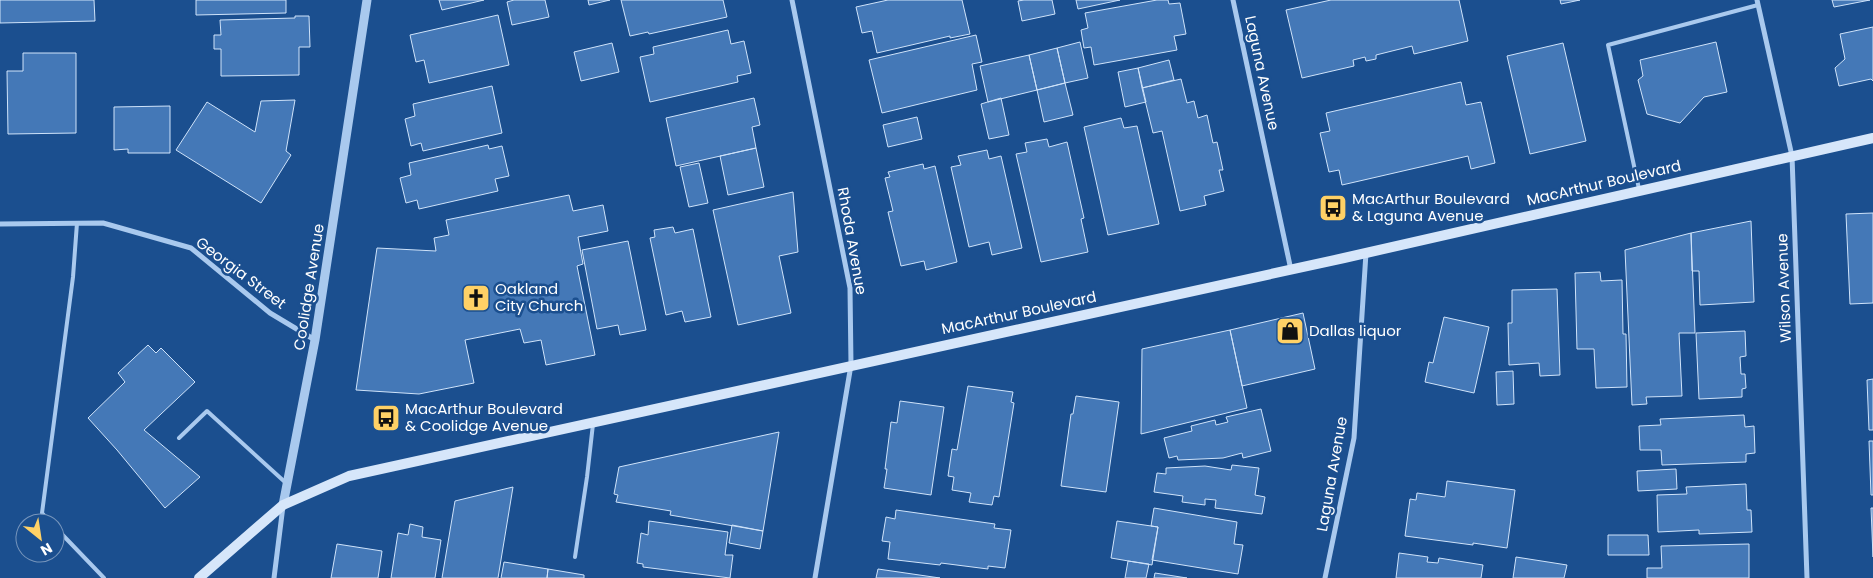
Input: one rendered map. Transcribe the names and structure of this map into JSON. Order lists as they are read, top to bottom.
{
  "streets": {
    "main road": ["MacArthur Boulevard"],
    "street": [
      "Laguna Avenue",
      "Rhoda Avenue",
      "Georgia Street",
      "Coolidge Avenue",
      "Wilson Avenue"
    ]
  },
  "crossings": [
    ["Laguna Avenue", "MacArthur Boulevard"],
    ["MacArthur Boulevard", "Rhoda Avenue"],
    ["MacArthur Boulevard", "Coolidge Avenue"],
    ["MacArthur Boulevard", "Wilson Avenue"],
    ["Georgia Street", "Coolidge Avenue"]
  ],
  "places": {
    "bus stop": ["MacArthur Boulevard & Laguna Avenue", "MacArthur Boulevard & Coolidge Avenue"],
    "church": ["Oakland City Church"],
    "shop": ["Dallas liquor"]
  },
  "north": "bottom right"
}
